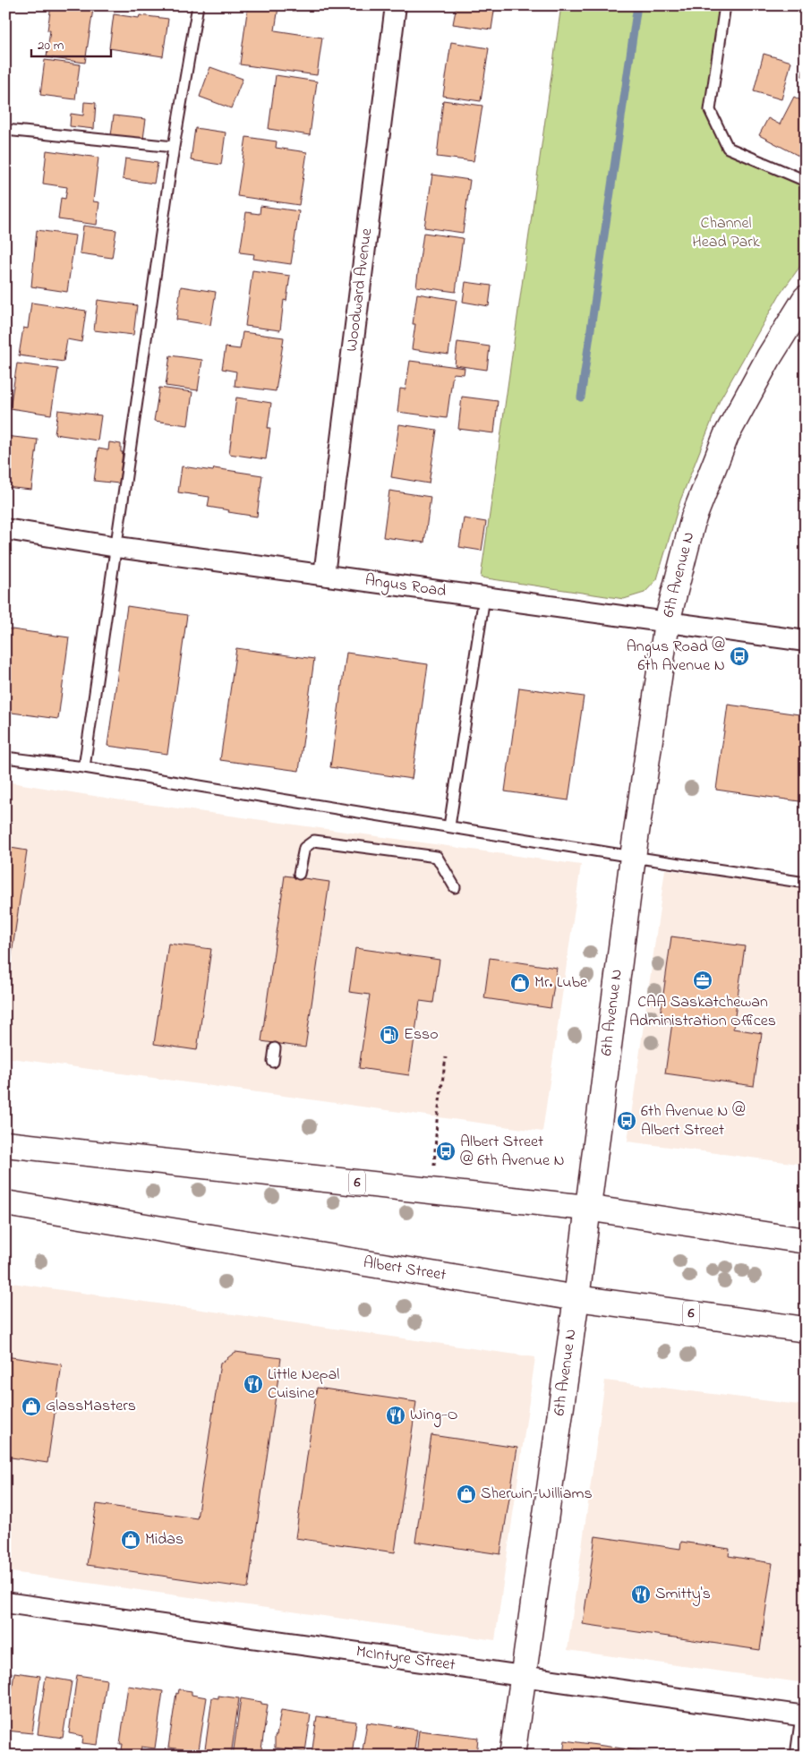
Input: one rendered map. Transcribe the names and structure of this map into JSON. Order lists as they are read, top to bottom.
{
  "streets": {
    "main road": ["6th Avenue N", "6", "Albert Street"],
    "street": ["Woodward Avenue", "Angus Road", "McIntyre Street"]
  },
  "crossings": [
    ["Woodward Avenue", "Angus Road"],
    ["6th Avenue N", "Angus Road"],
    ["6th Avenue N", "6"],
    ["6th Avenue N", "Albert Street"],
    ["6th Avenue N", "McIntyre Street"]
  ],
  "parks": ["Channel Head Park"],
  "places": {
    "bus stop": ["Angus Road @ 6th Avenue N", "6th Avenue N @ Albert Street", "Albert Street @ 6th Avenue N"],
    "office": ["CAA Saskatchewan Administration Offices"],
    "shop": [
      "Mr. Lube",
      "GlassMasters",
      "Sherwin-Williams",
      "Midas"
    ],
    "fuel station": ["Esso"],
    "restaurant": ["Little Nepal Cuisine", "Wing-O", "Smitty's"]
  },
  "scale_bar": "20 m"
}
